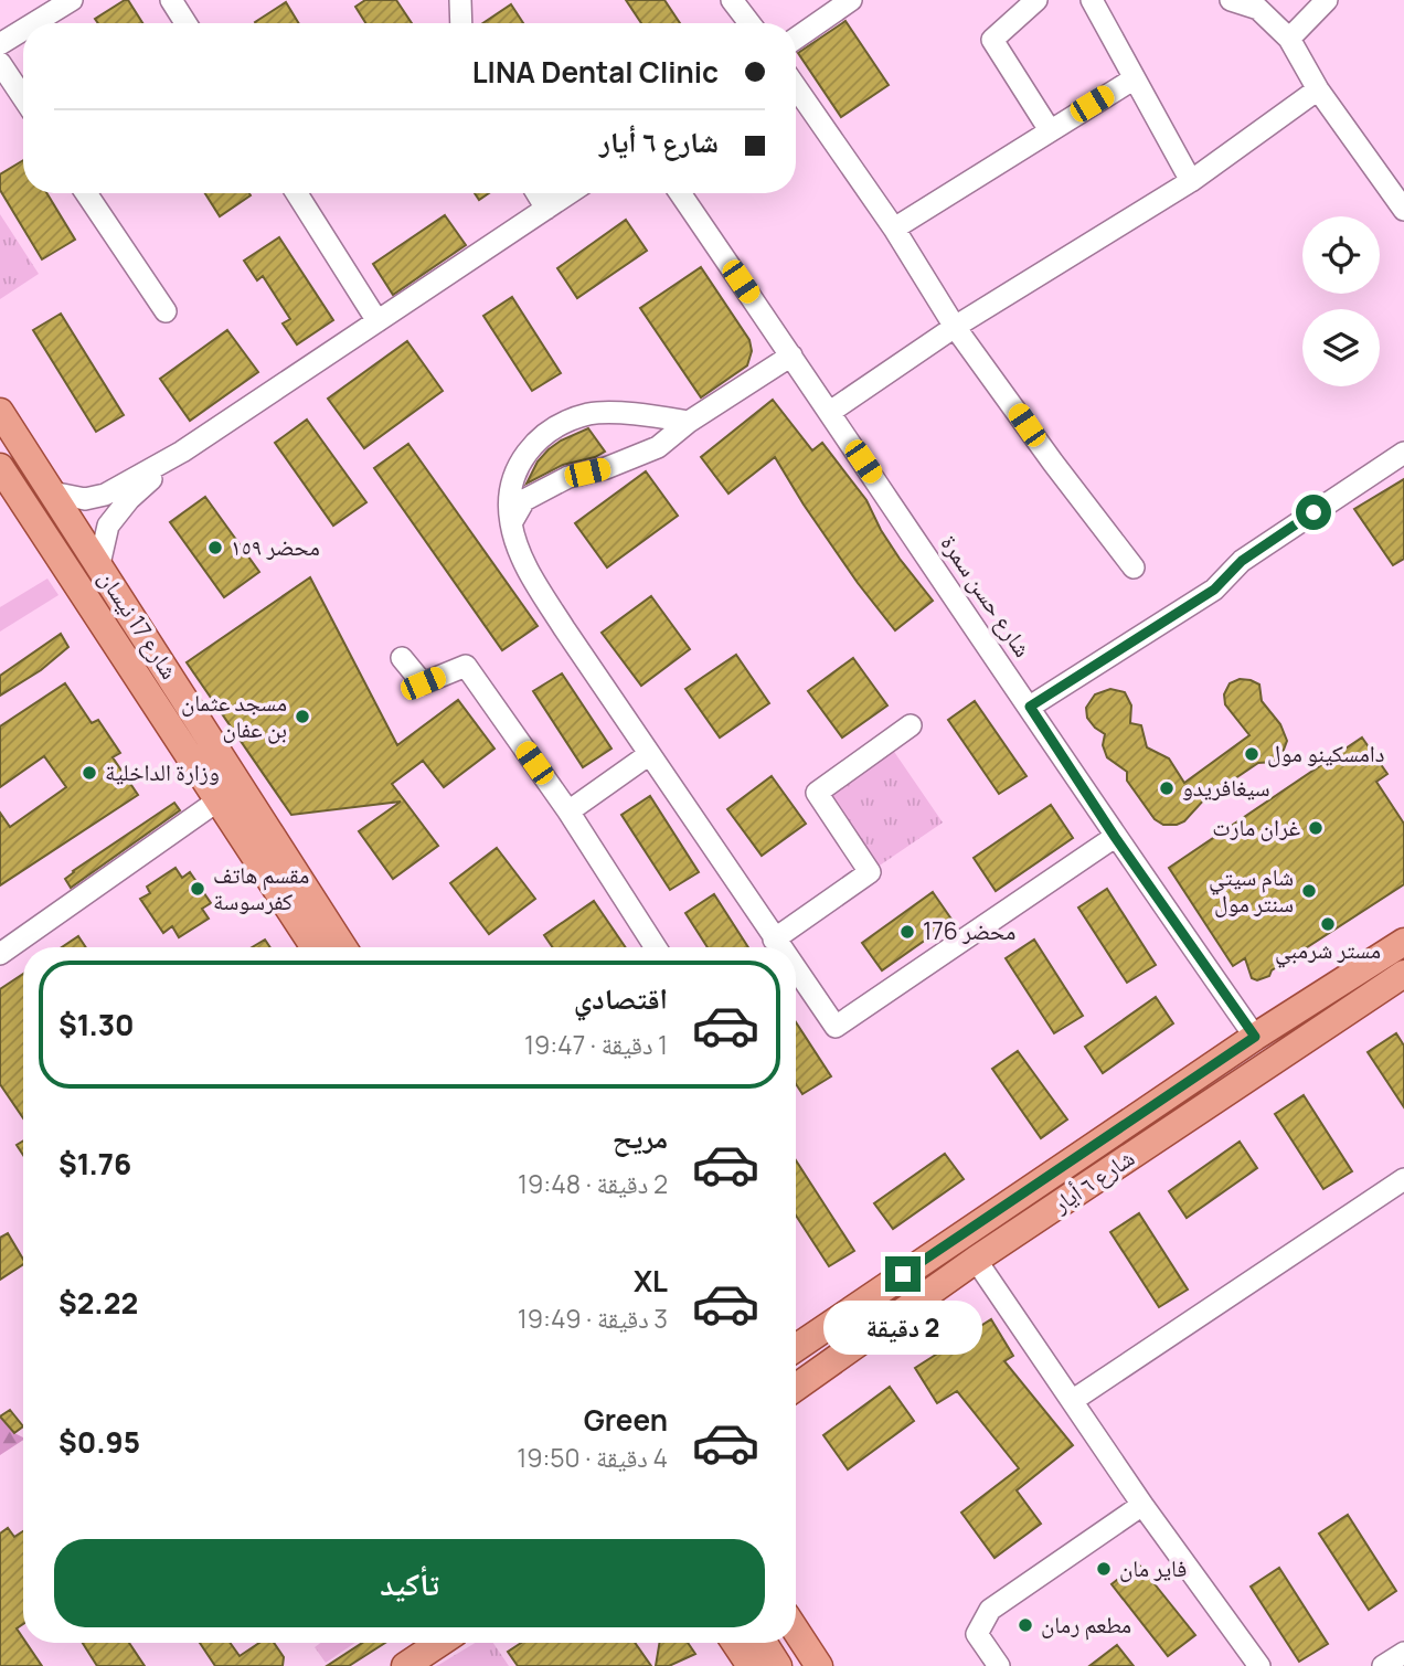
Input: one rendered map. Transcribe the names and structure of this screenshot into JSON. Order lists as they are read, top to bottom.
{
  "streets": {
    "main road": ["شارع 17 نيسان", "شارع ٦ أيار"],
    "street": ["شارع حسن سمرة"]
  },
  "crossings": [
    ["شارع حسن سمرة", "شارع ٦ أيار"]
  ],
  "places": [
    "محضر ١٥٩",
    "مسجد عثمان بن عفان",
    "دامسكينو مول",
    "وزارة الداخلية",
    "سيغافريدو",
    "غران مارت",
    "مقسم هاتف كفرسوسة",
    "شام سيتي سنتر مول",
    "مستر شرمبي",
    "محضر 176",
    "فاير مان",
    "مطعم رمان"
  ],
  "page": {
    "banner": ["LINA Dental Clinic", "شارع ٦ أيار"],
    "list": [
      {
        "name": "اقتصادي",
        "note": "1 دقيقة · 19:47",
        "value": "$1.30"
      },
      {
        "name": "مريح",
        "note": "2 دقيقة · 19:48",
        "value": "$1.76"
      },
      {
        "name": "XL",
        "note": "3 دقيقة · 19:49",
        "value": "$2.22"
      },
      {
        "name": "Green",
        "note": "4 دقيقة · 19:50",
        "value": "$0.95"
      }
    ],
    "bubble": "2 دقيقة",
    "buttons": "تأكيد"
  }
}
